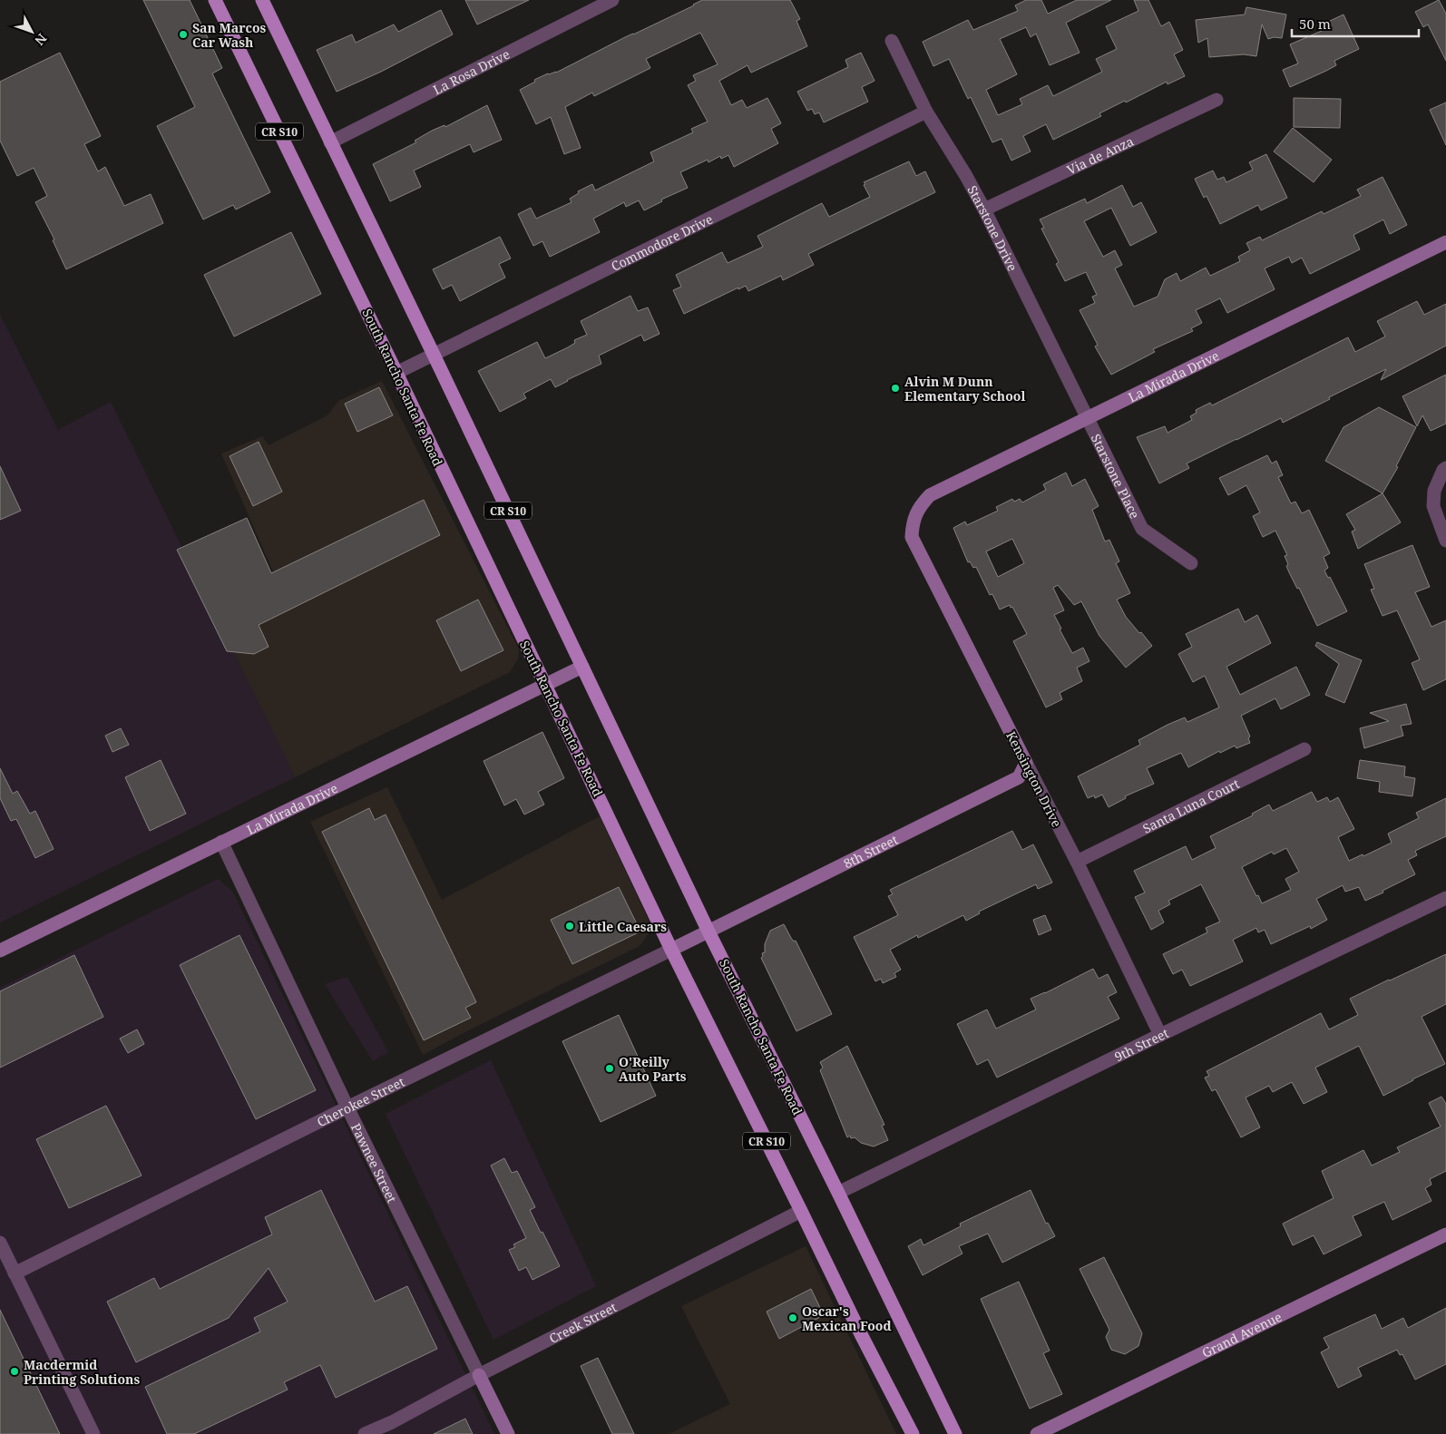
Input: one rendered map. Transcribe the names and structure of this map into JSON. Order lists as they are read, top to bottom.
{
  "streets": {
    "main road": ["CR S10", "South Rancho Santa Fe Road"],
    "street": [
      "La Rosa Drive",
      "Via de Anza",
      "Starstone Drive",
      "Commodore Drive",
      "La Mirada Drive",
      "Starstone Place",
      "Kensington Drive",
      "Santa Luna Court",
      "8th Street",
      "9th Street",
      "Cherokee Street",
      "Pawnee Street",
      "Creek Street",
      "Grand Avenue"
    ]
  },
  "crossings": [
    ["La Rosa Drive", "South Rancho Santa Fe Road"],
    ["Via de Anza", "Starstone Drive"],
    ["Starstone Drive", "Commodore Drive"],
    ["Starstone Drive", "La Mirada Drive"],
    ["Starstone Drive", "Starstone Place"],
    ["Commodore Drive", "South Rancho Santa Fe Road"],
    ["La Mirada Drive", "South Rancho Santa Fe Road"],
    ["La Mirada Drive", "Starstone Place"],
    ["La Mirada Drive", "Kensington Drive"],
    ["La Mirada Drive", "Pawnee Street"],
    ["South Rancho Santa Fe Road", "8th Street"],
    ["South Rancho Santa Fe Road", "9th Street"],
    ["South Rancho Santa Fe Road", "Cherokee Street"],
    ["South Rancho Santa Fe Road", "Creek Street"],
    ["Kensington Drive", "Santa Luna Court"],
    ["Kensington Drive", "8th Street"],
    ["Kensington Drive", "9th Street"],
    ["8th Street", "Cherokee Street"],
    ["Cherokee Street", "Pawnee Street"],
    ["Pawnee Street", "Creek Street"]
  ],
  "places": [
    "San Marcos Car Wash",
    "Alvin M Dunn Elementary School",
    "Little Caesars",
    "O'Reilly Auto Parts",
    "Oscar's Mexican Food",
    "Macdermid Printing Solutions"
  ],
  "scale_bar": "50 m",
  "north": "bottom right"
}
